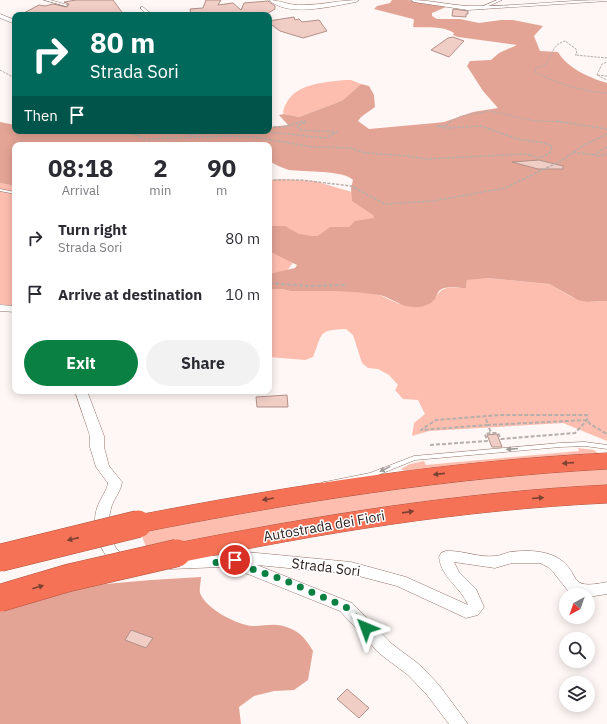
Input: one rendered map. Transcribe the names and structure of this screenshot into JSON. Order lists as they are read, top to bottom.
{
  "streets": {
    "highway": ["Autostrada dei Fiori"],
    "street": ["Strada Sori"]
  },
  "north": "bottom left",
  "page": {
    "turn": ["80 m", "Strada Sori"],
    "then": "Then",
    "eta": [
      "08:18",
      "Arrival",
      "2",
      "min",
      "90",
      "m"
    ],
    "list": [
      {
        "name": "Turn right",
        "note": "Strada Sori",
        "value": "80 m"
      },
      {
        "name": "Arrive at destination",
        "value": "10 m"
      }
    ],
    "buttons": ["Exit", "Share"]
  }
}
